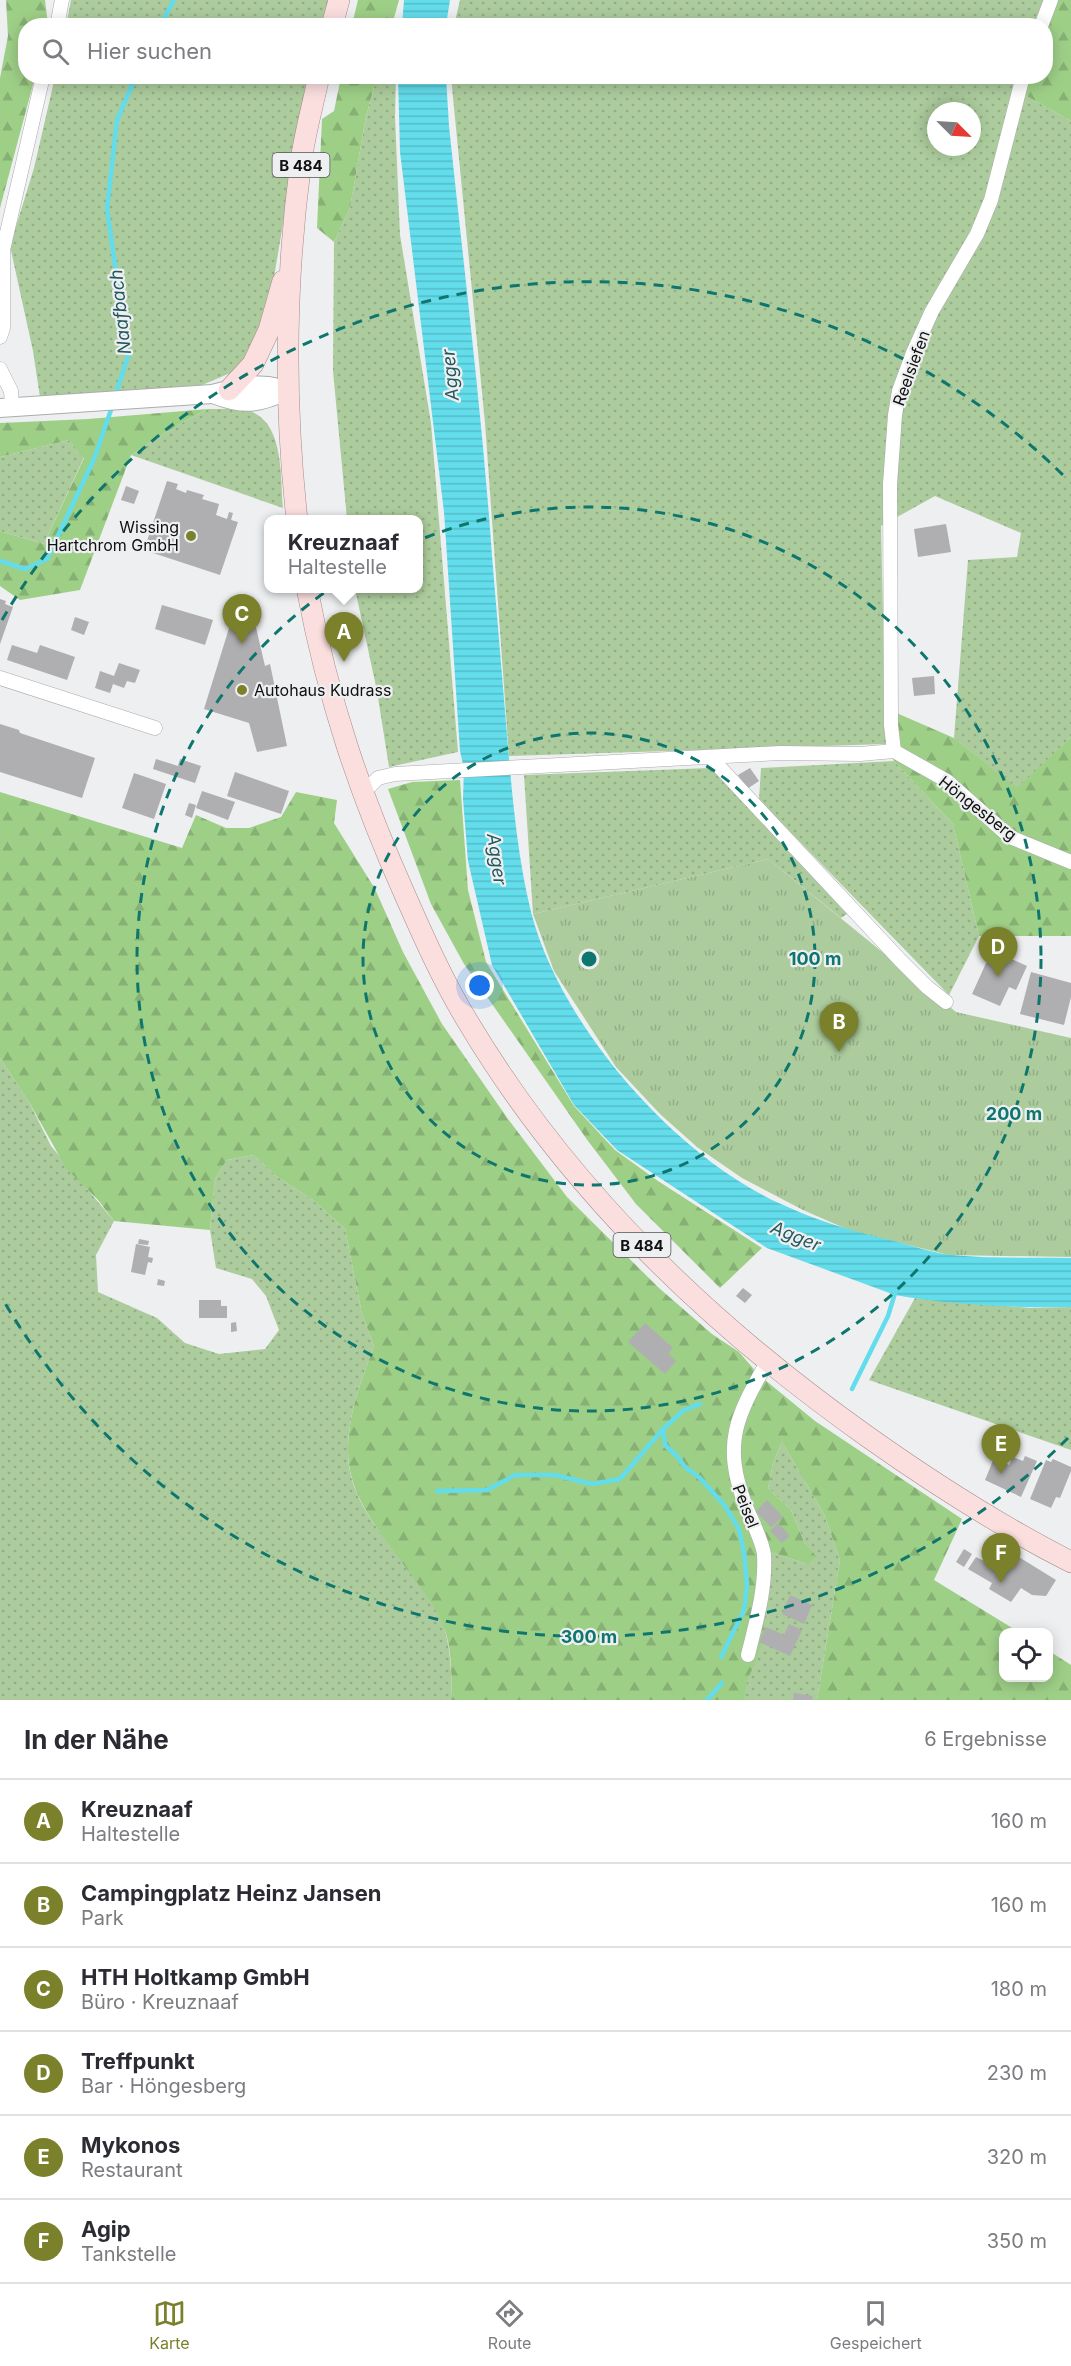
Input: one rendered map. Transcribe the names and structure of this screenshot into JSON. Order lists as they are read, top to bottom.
{
  "streets": {
    "main road": ["B 484"],
    "street": ["Reelsiefen", "Höngesberg", "Peisel"]
  },
  "crossings": [
    ["B 484", "Peisel"],
    ["Reelsiefen", "Höngesberg"]
  ],
  "water": ["Naafbach", "Agger"],
  "places": ["Wissing Hartchrom GmbH", "Autohaus Kudrass"],
  "north": "bottom right",
  "page": {
    "search": "Hier suchen",
    "popup": ["Kreuznaaf", "Haltestelle"],
    "pins": [
      "C",
      "A",
      "D",
      "B",
      "E",
      "F"
    ],
    "heading": ["In der Nähe", "6 Ergebnisse"],
    "list": [
      {
        "mark": "A",
        "name": "Kreuznaaf",
        "note": "Haltestelle",
        "value": "160 m"
      },
      {
        "mark": "B",
        "name": "Campingplatz Heinz Jansen",
        "note": "Park",
        "value": "160 m"
      },
      {
        "mark": "C",
        "name": "HTH Holtkamp GmbH",
        "note": "Büro · Kreuznaaf",
        "value": "180 m"
      },
      {
        "mark": "D",
        "name": "Treffpunkt",
        "note": "Bar · Höngesberg",
        "value": "230 m"
      },
      {
        "mark": "E",
        "name": "Mykonos",
        "note": "Restaurant",
        "value": "320 m"
      },
      {
        "mark": "F",
        "name": "Agip",
        "note": "Tankstelle",
        "value": "350 m"
      }
    ],
    "nav": ["Karte", "Route", "Gespeichert"]
  },
  "rings": ["100 m", "200 m", "300 m"]
}
